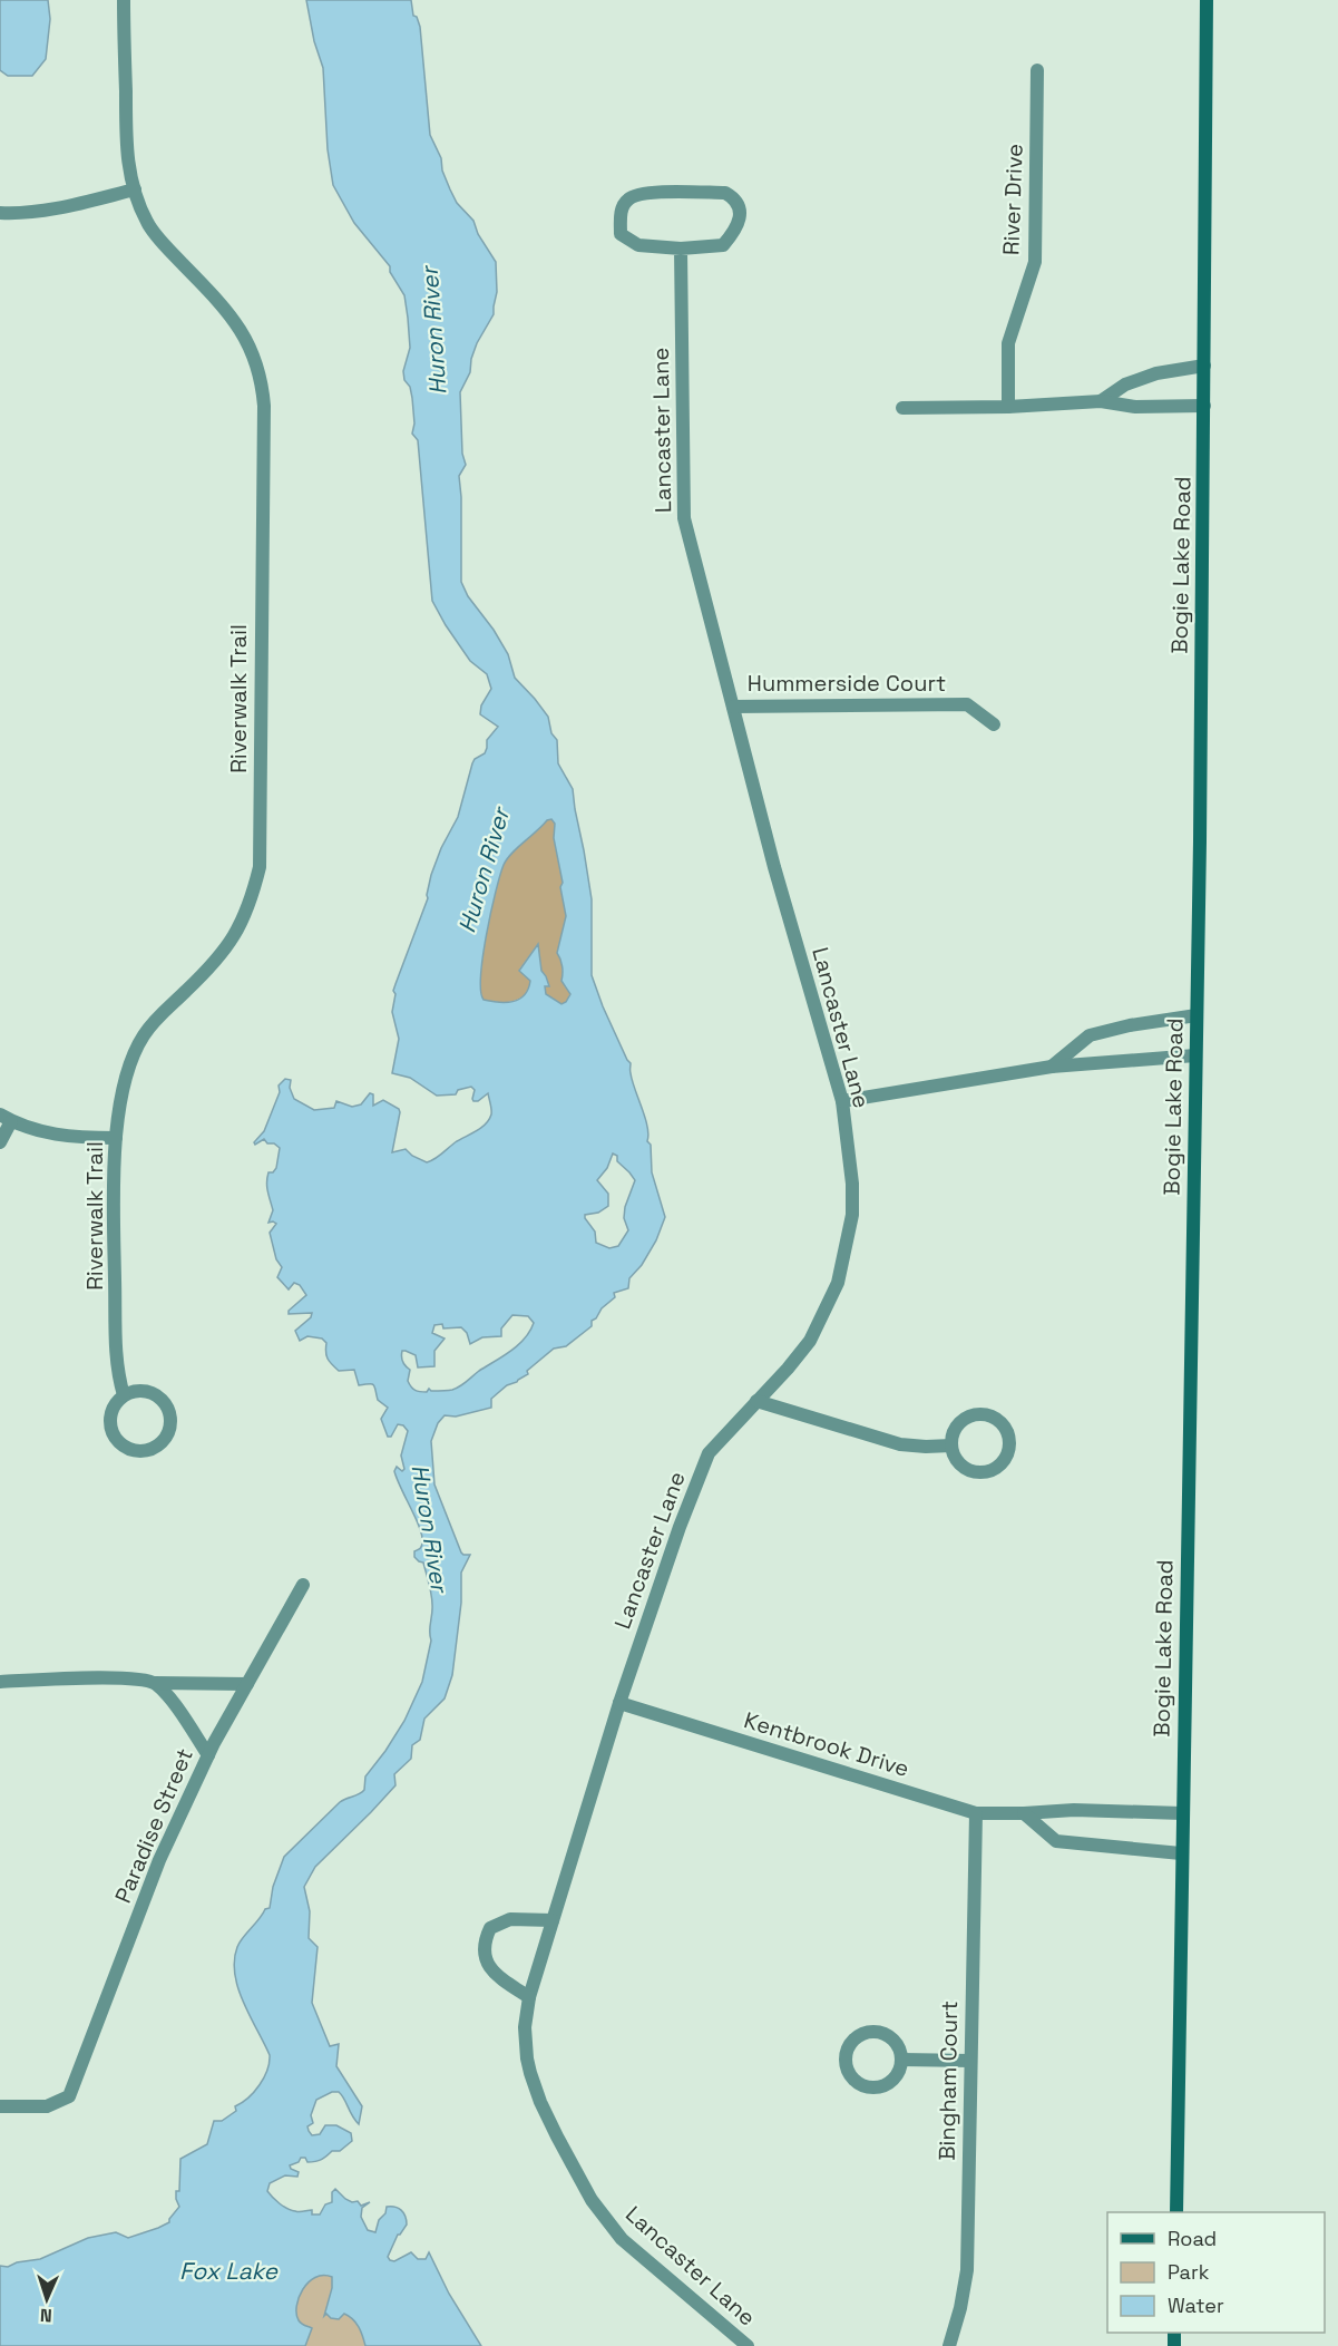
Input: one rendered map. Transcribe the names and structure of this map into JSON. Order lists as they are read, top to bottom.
{
  "streets": {
    "main road": ["Bogie Lake Road"],
    "street": [
      "River Drive",
      "Lancaster Lane",
      "Hummerside Court",
      "Riverwalk Trail",
      "Kentbrook Drive",
      "Paradise Street",
      "Bingham Court"
    ]
  },
  "crossings": [
    ["Lancaster Lane", "Hummerside Court"],
    ["Lancaster Lane", "Kentbrook Drive"],
    ["Bogie Lake Road", "Kentbrook Drive"],
    ["Kentbrook Drive", "Bingham Court"]
  ],
  "water": ["Huron River", "Fox Lake"],
  "legend": ["Road", "Park", "Water"],
  "north": "bottom"
}
